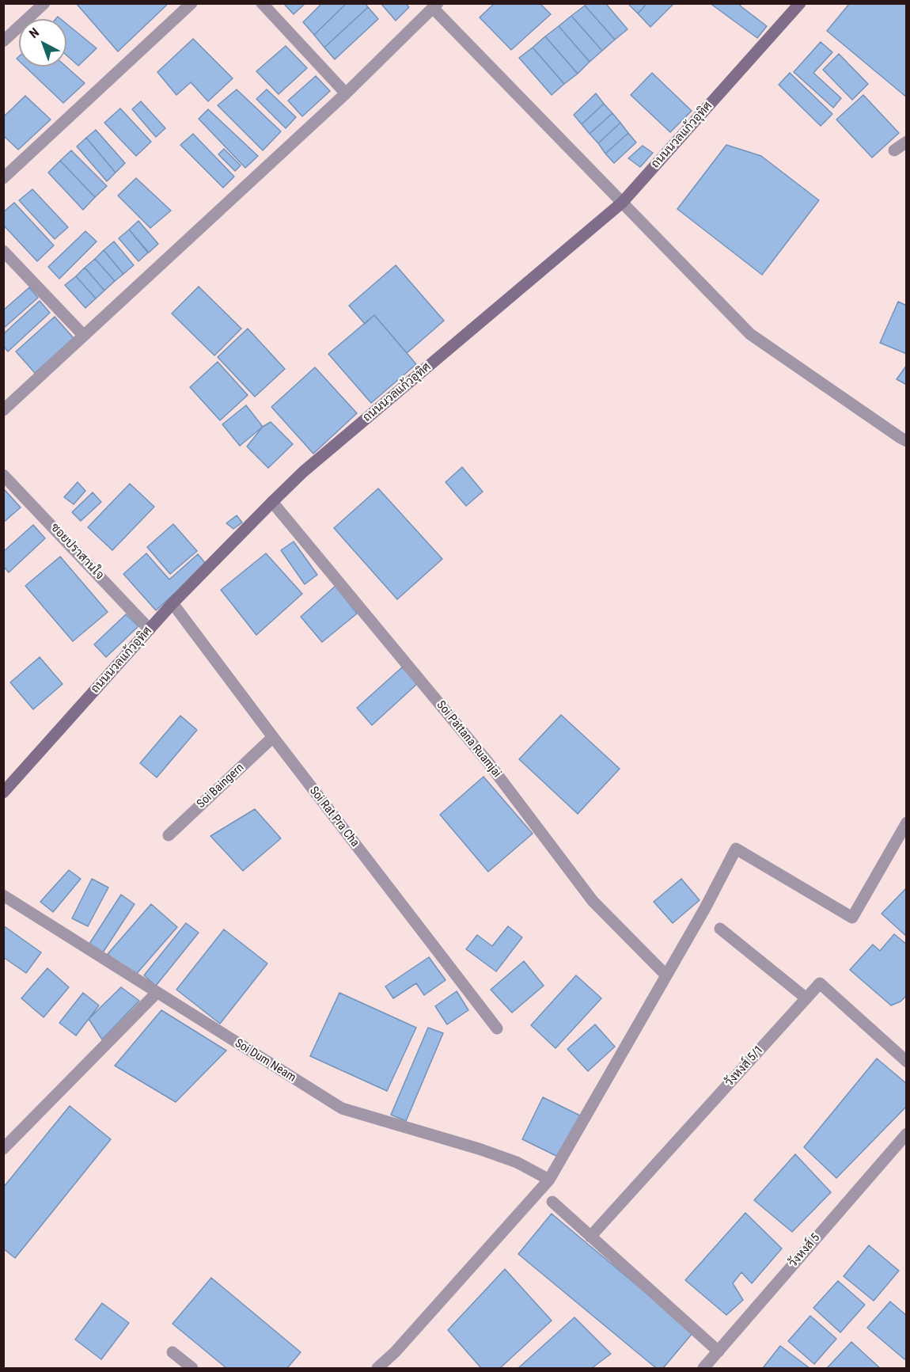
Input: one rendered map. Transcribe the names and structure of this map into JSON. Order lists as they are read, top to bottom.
{
  "streets": {
    "street": [
      "ถนนนวลแก้วอุทิศ",
      "ซอยปราสานใจ",
      "Soi Pattana Ruamjai",
      "Soi Baingern",
      "Soi Rat Pra Cha",
      "Soi Dum Neam",
      "วังหงส์ 5/1",
      "วังหงส์ 5"
    ]
  },
  "crossings": [
    ["ถนนนวลแก้วอุทิศ", "ซอยปราสานใจ"],
    ["ถนนนวลแก้วอุทิศ", "Soi Pattana Ruamjai"],
    ["ถนนนวลแก้วอุทิศ", "Soi Rat Pra Cha"],
    ["Soi Baingern", "Soi Rat Pra Cha"]
  ],
  "north": "top left"
}
